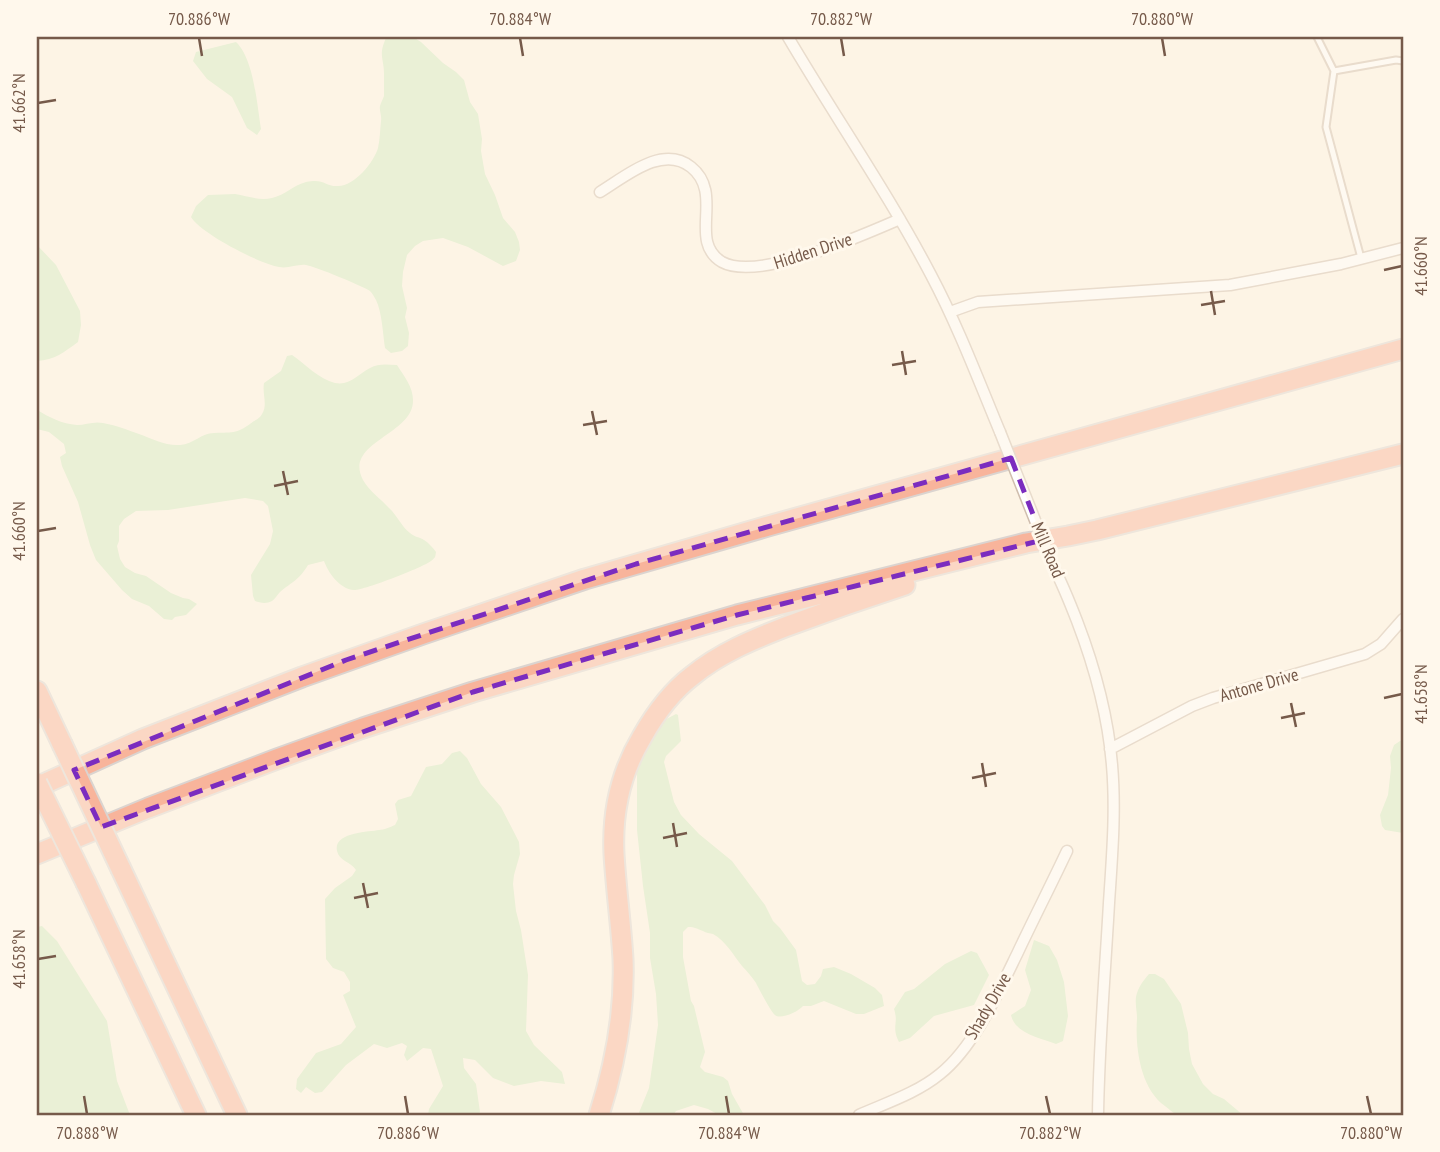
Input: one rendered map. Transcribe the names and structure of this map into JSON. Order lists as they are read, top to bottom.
{
  "streets": {
    "street": [
      "Hidden Drive",
      "Mill Road",
      "Antone Drive",
      "Shady Drive"
    ]
  },
  "crossings": [
    ["Hidden Drive", "Mill Road"],
    ["Mill Road", "Antone Drive"]
  ],
  "coordinates": [
    "70.886°W",
    "70.884°W",
    "70.882°W",
    "70.880°W",
    "41.662°N",
    "41.660°N",
    "41.658°N",
    "70.888°W"
  ]
}
